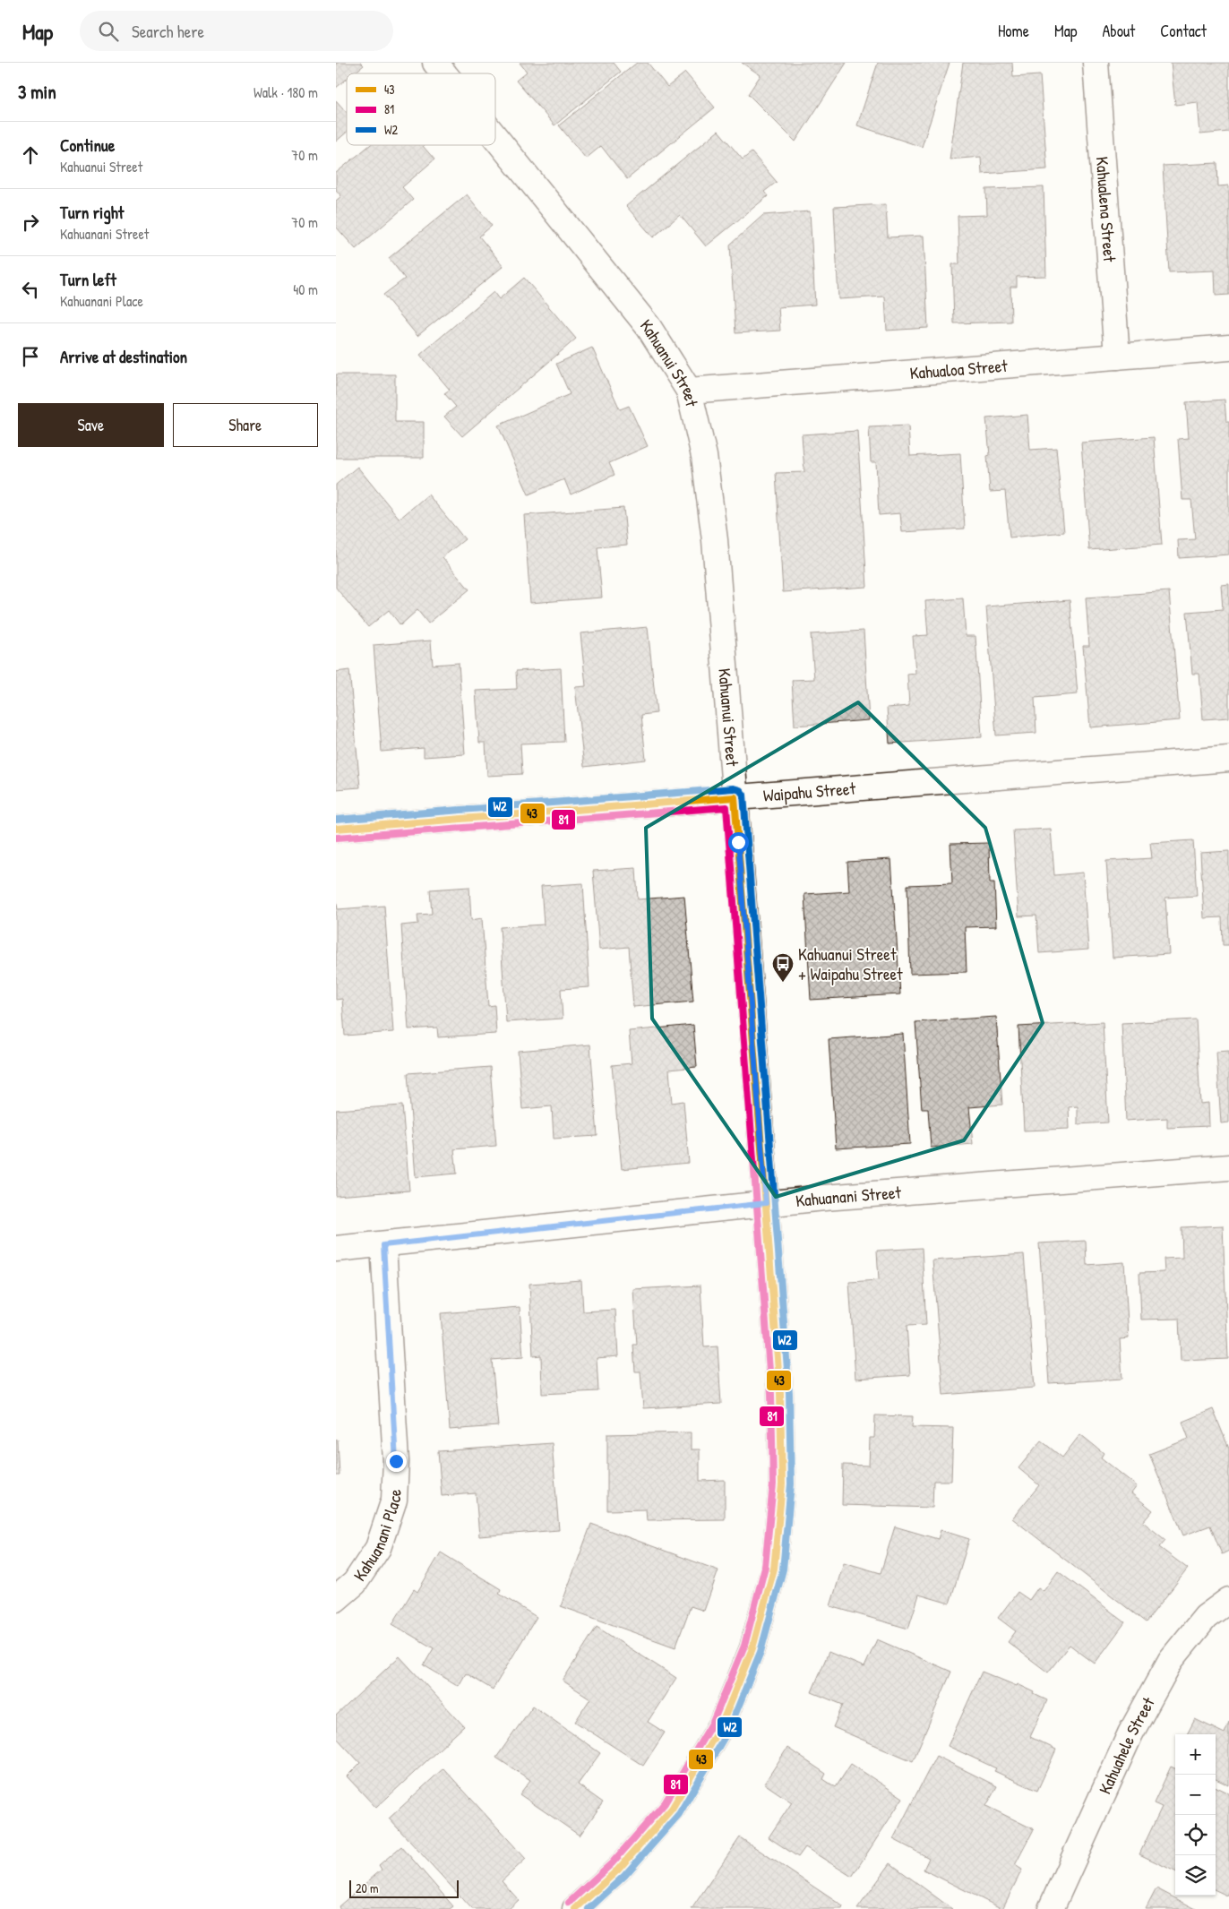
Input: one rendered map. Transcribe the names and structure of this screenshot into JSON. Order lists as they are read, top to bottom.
{
  "streets": {
    "street": [
      "Kahualena Street",
      "Kahuanui Street",
      "Kahualoa Street",
      "Waipahu Street",
      "Kahuanani Street",
      "Kahuanani Place",
      "Kahuahele Street"
    ]
  },
  "crossings": [
    ["Kahualena Street", "Kahualoa Street"],
    ["Kahuanui Street", "Kahualoa Street"],
    ["Kahuanui Street", "Waipahu Street"],
    ["Kahuanui Street", "Kahuanani Street"],
    ["Kahuanani Street", "Kahuanani Place"]
  ],
  "places": {
    "bus stop": ["Kahuanui Street + Waipahu Street"]
  },
  "lines": ["transit line W2", "transit line 43", "transit line 81"],
  "legend": ["43", "81", "W2"],
  "scale_bar": "20 m",
  "page": {
    "header": "Map",
    "search": "Search here",
    "nav": [
      "Home",
      "Map",
      "About",
      "Contact"
    ],
    "heading": ["3 min", "Walk · 180 m"],
    "list": [
      ["Continue", "Kahuanui Street", "70 m"],
      ["Turn right", "Kahuanani Street", "70 m"],
      ["Turn left", "Kahuanani Place", "40 m"],
      "Arrive at destination"
    ],
    "buttons": ["Save", "Share"],
    "map_buttons": ["+", "−"],
    "scale": "20 m"
  }
}
